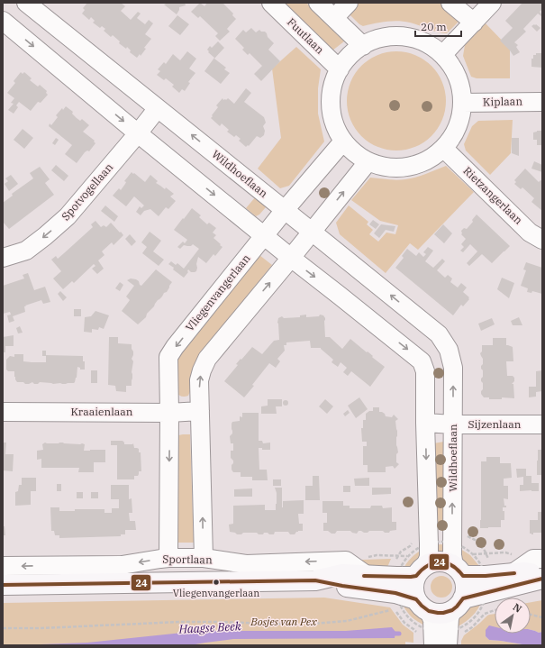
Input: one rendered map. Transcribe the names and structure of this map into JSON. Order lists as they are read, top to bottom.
{
  "streets": {
    "main road": ["Sportlaan"],
    "street": [
      "Fuutlaan",
      "Kiplaan",
      "Wildhoeflaan",
      "Spotvogellaan",
      "Rietzangerlaan",
      "Vliegenvangerlaan",
      "Kraaienlaan",
      "Sijzenlaan"
    ]
  },
  "crossings": [
    ["Wildhoeflaan", "Spotvogellaan"],
    ["Wildhoeflaan", "Vliegenvangerlaan"],
    ["Wildhoeflaan", "Sijzenlaan"],
    ["Wildhoeflaan", "Sportlaan"],
    ["Vliegenvangerlaan", "Kraaienlaan"],
    ["Vliegenvangerlaan", "Sportlaan"]
  ],
  "one_way": ["Spotvogellaan", "Sportlaan"],
  "water": ["Haagse Beek"],
  "parks": ["Bosjes van Pex"],
  "places": ["Vliegenvangerlaan"],
  "lines": ["transit line 24"],
  "scale_bar": "20 m",
  "north": "top right"
}
